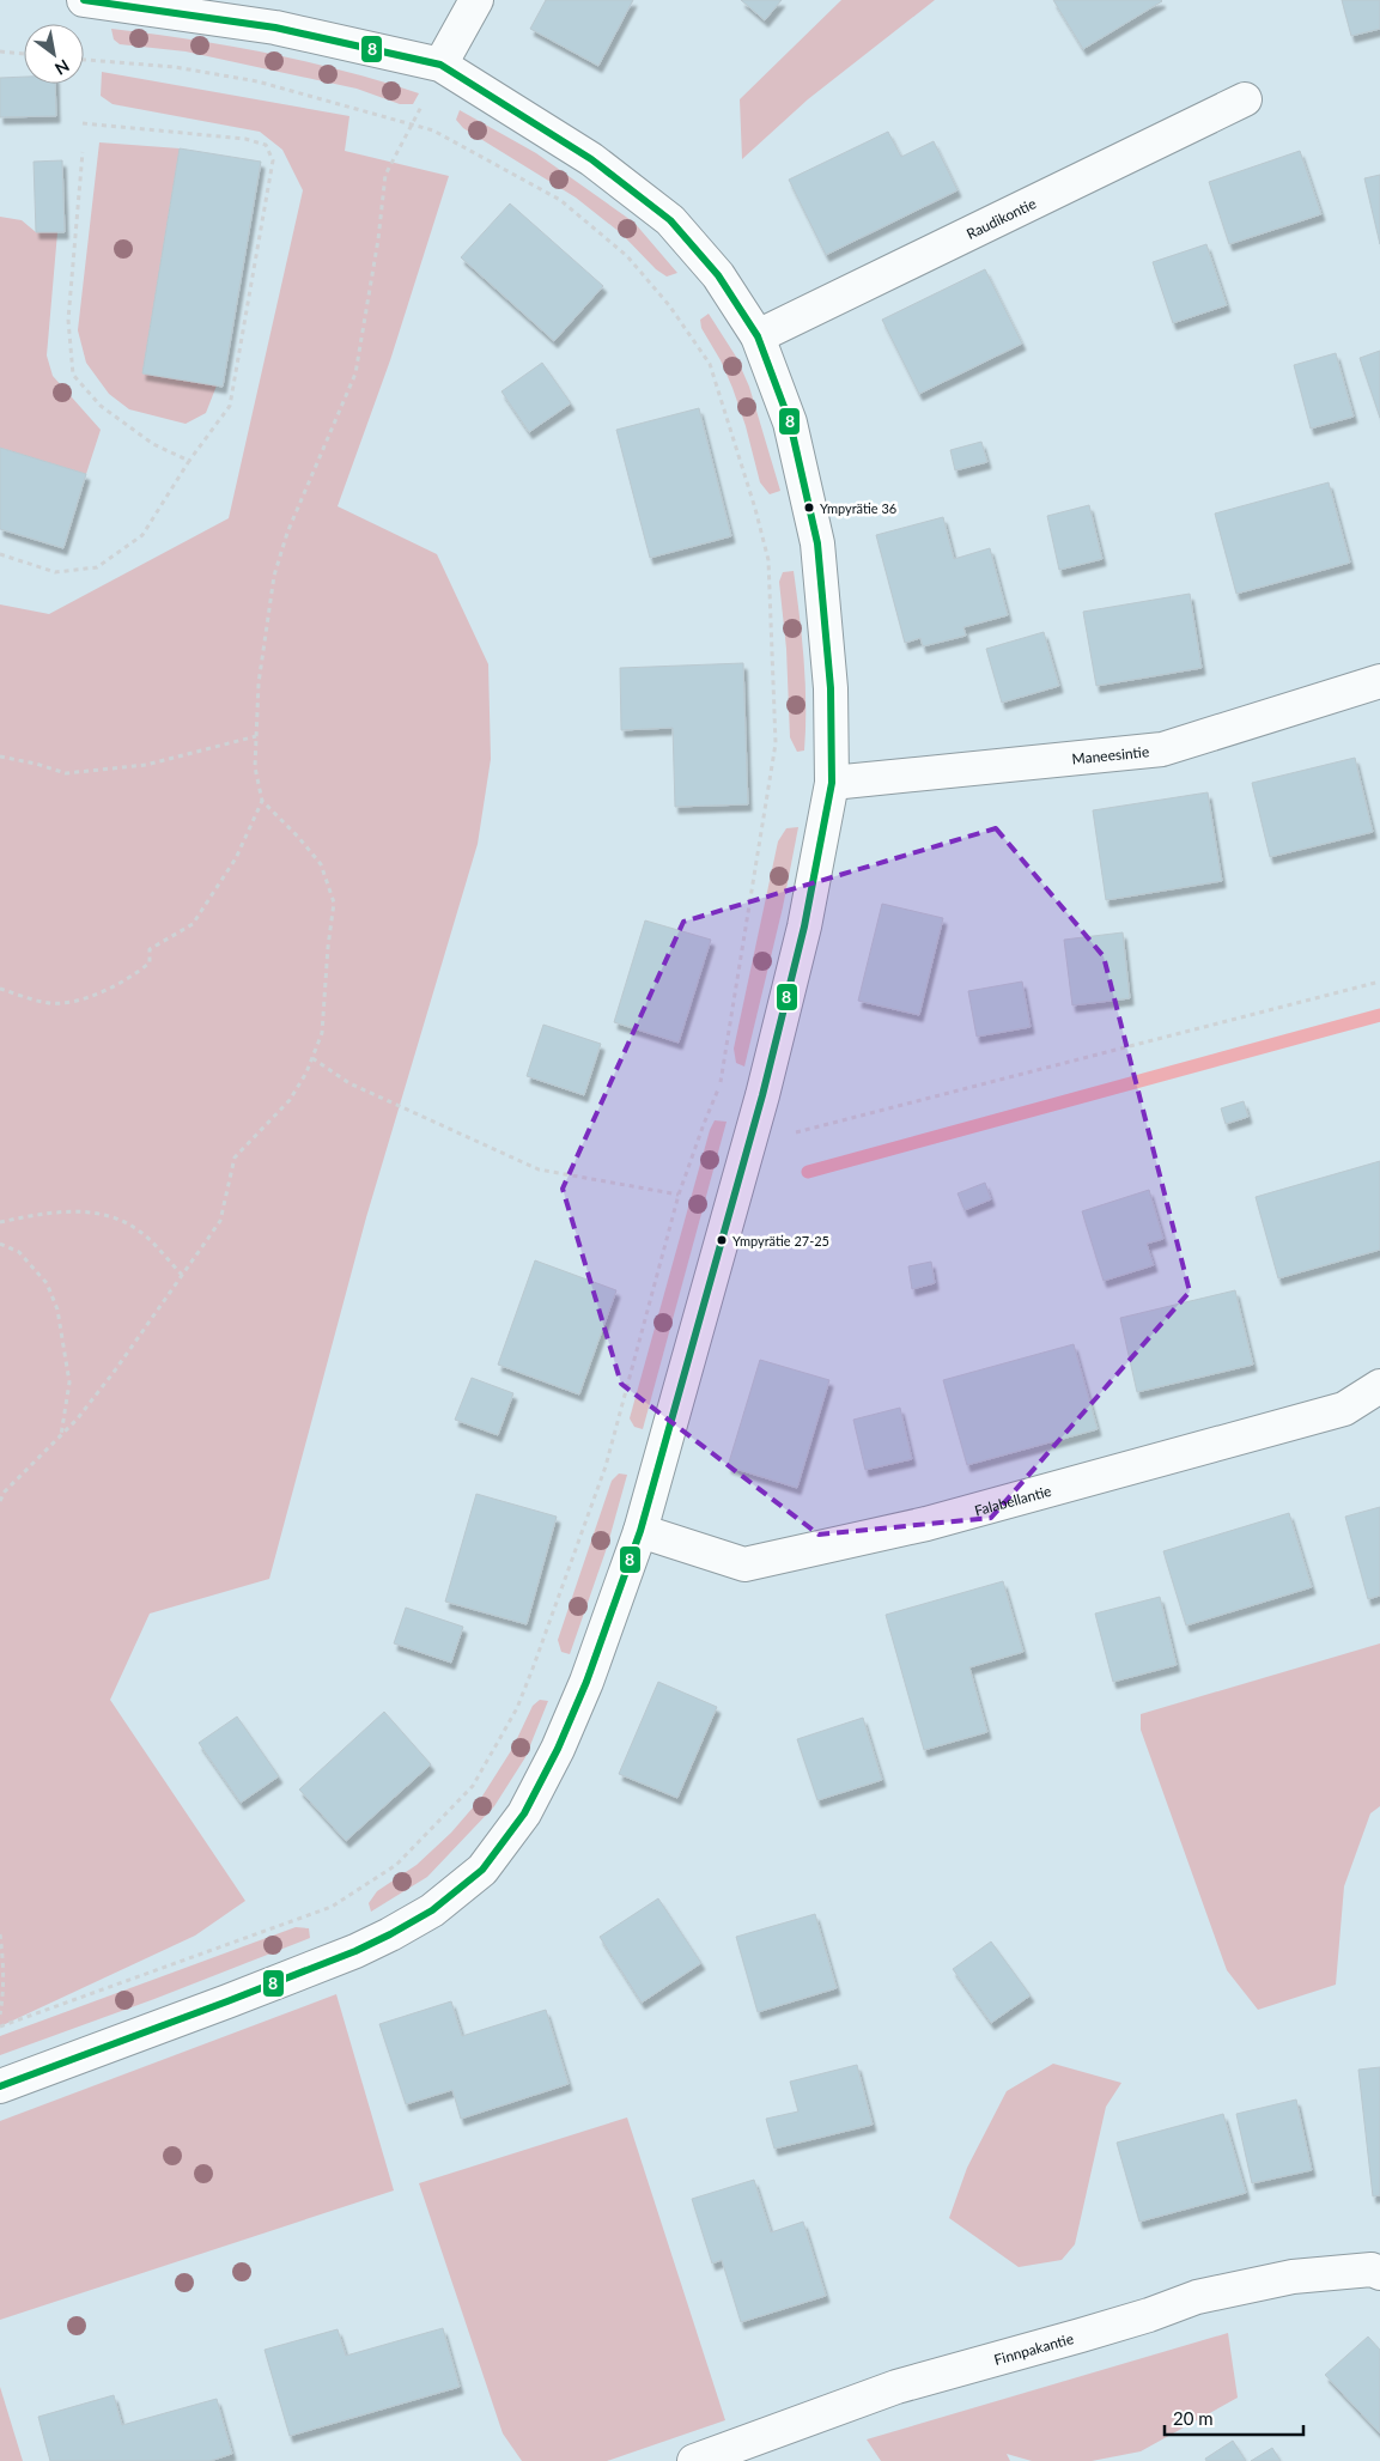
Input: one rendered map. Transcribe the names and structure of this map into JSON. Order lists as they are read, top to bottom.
{
  "streets": {
    "street": [
      "Raudikontie",
      "Maneesintie",
      "Falabellantie",
      "Finnpakantie"
    ]
  },
  "places": ["Ympyrätie 36", "Ympyrätie 27-25"],
  "lines": ["transit line 8"],
  "scale_bar": "20 m",
  "north": "bottom right"
}
